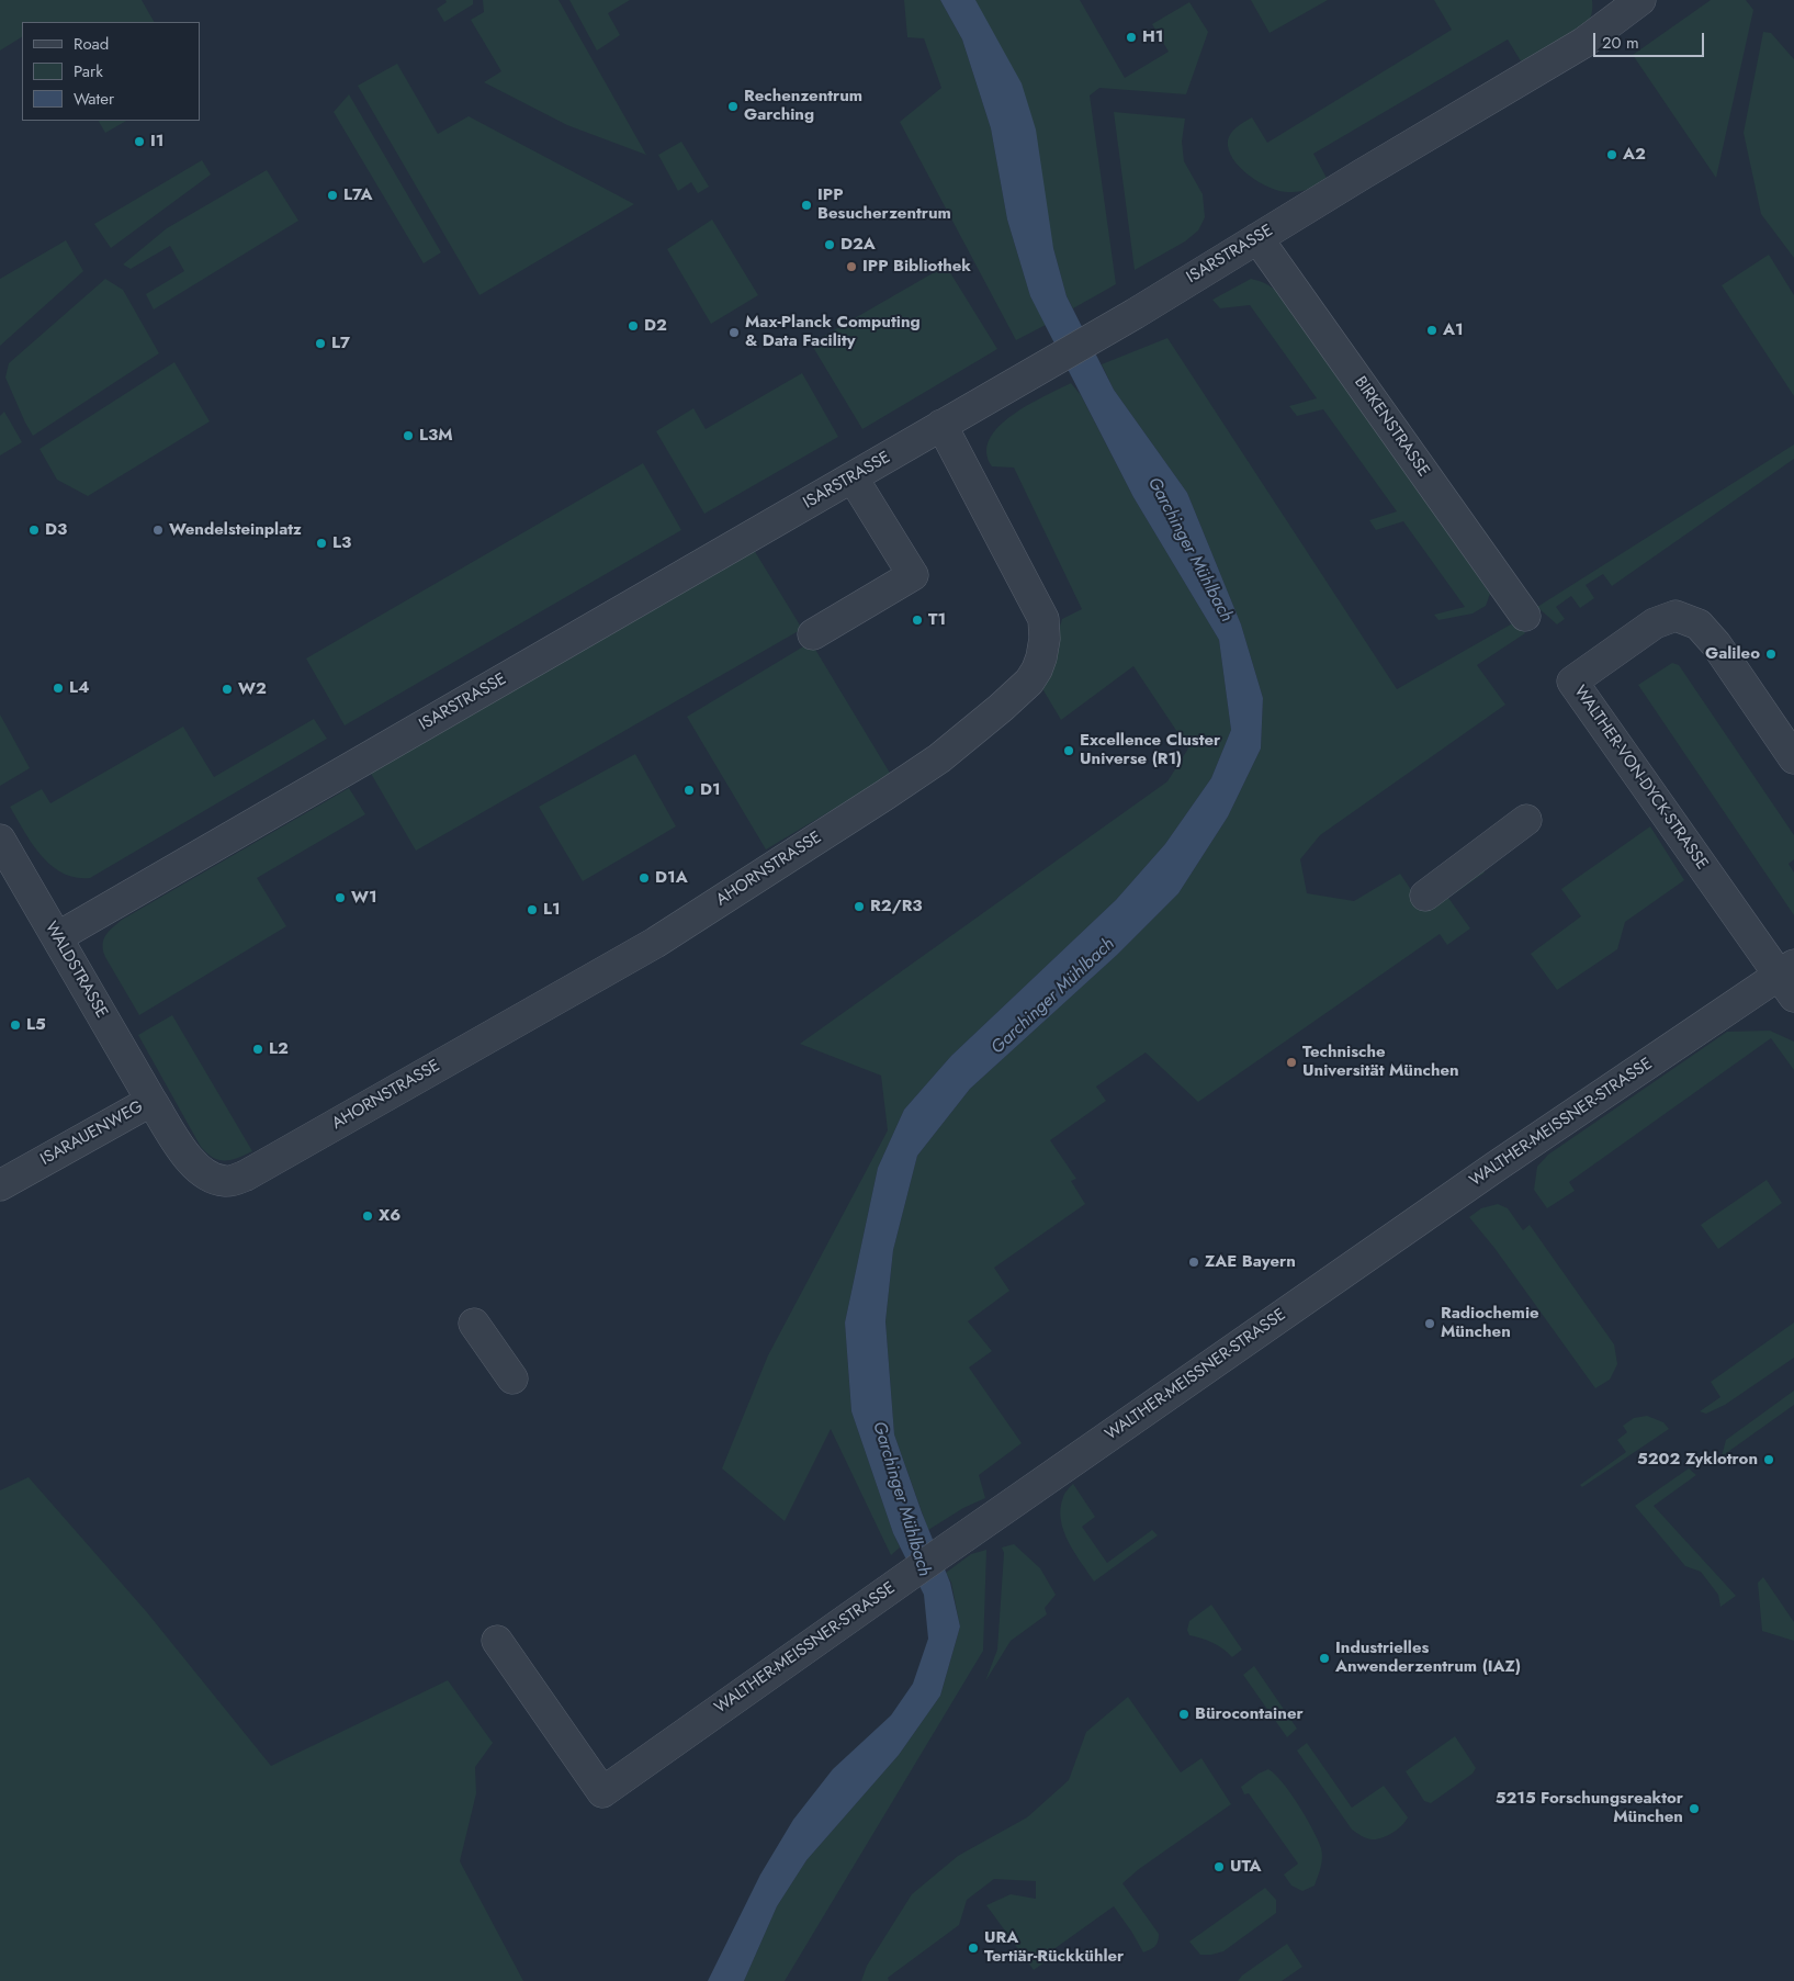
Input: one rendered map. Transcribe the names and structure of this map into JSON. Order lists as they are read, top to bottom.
{
  "streets": {
    "street": [
      "ISARSTRASSE",
      "BIRKENSTRASSE",
      "WALTHER-VON-DYCK-STRASSE",
      "AHORNSTRASSE",
      "WALDSTRASSE",
      "WALTHER-MEISSNER-STRASSE",
      "ISARAUENWEG"
    ]
  },
  "crossings": [
    ["ISARSTRASSE", "BIRKENSTRASSE"],
    ["ISARSTRASSE", "AHORNSTRASSE"],
    ["ISARSTRASSE", "WALDSTRASSE"],
    ["WALTHER-VON-DYCK-STRASSE", "WALTHER-MEISSNER-STRASSE"],
    ["AHORNSTRASSE", "ISARAUENWEG"],
    ["WALDSTRASSE", "ISARAUENWEG"]
  ],
  "water": ["Garchinger Mühlbach"],
  "places": [
    "H1",
    "Rechenzentrum Garching",
    "I1",
    "A2",
    "L7A",
    "IPP Besucherzentrum",
    "D2A",
    "IPP Bibliothek",
    "D2",
    "A1",
    "Max-Planck Computing & Data Facility",
    "L7",
    "L3M",
    "D3",
    "Wendelsteinplatz",
    "L3",
    "T1",
    "Galileo",
    "L4",
    "W2",
    "Excellence Cluster Universe (R1)",
    "D1",
    "D1A",
    "W1",
    "R2/R3",
    "L1",
    "L5",
    "L2",
    "Technische Universität München",
    "X6",
    "ZAE Bayern",
    "Radiochemie München",
    "5202 Zyklotron",
    "Industrielles Anwenderzentrum (IAZ)",
    "Bürocontainer",
    "5215 Forschungsreaktor München",
    "UTA",
    "URA Tertiär-Rückkühler"
  ],
  "legend": ["Road", "Park", "Water"],
  "scale_bar": "20 m"
}
